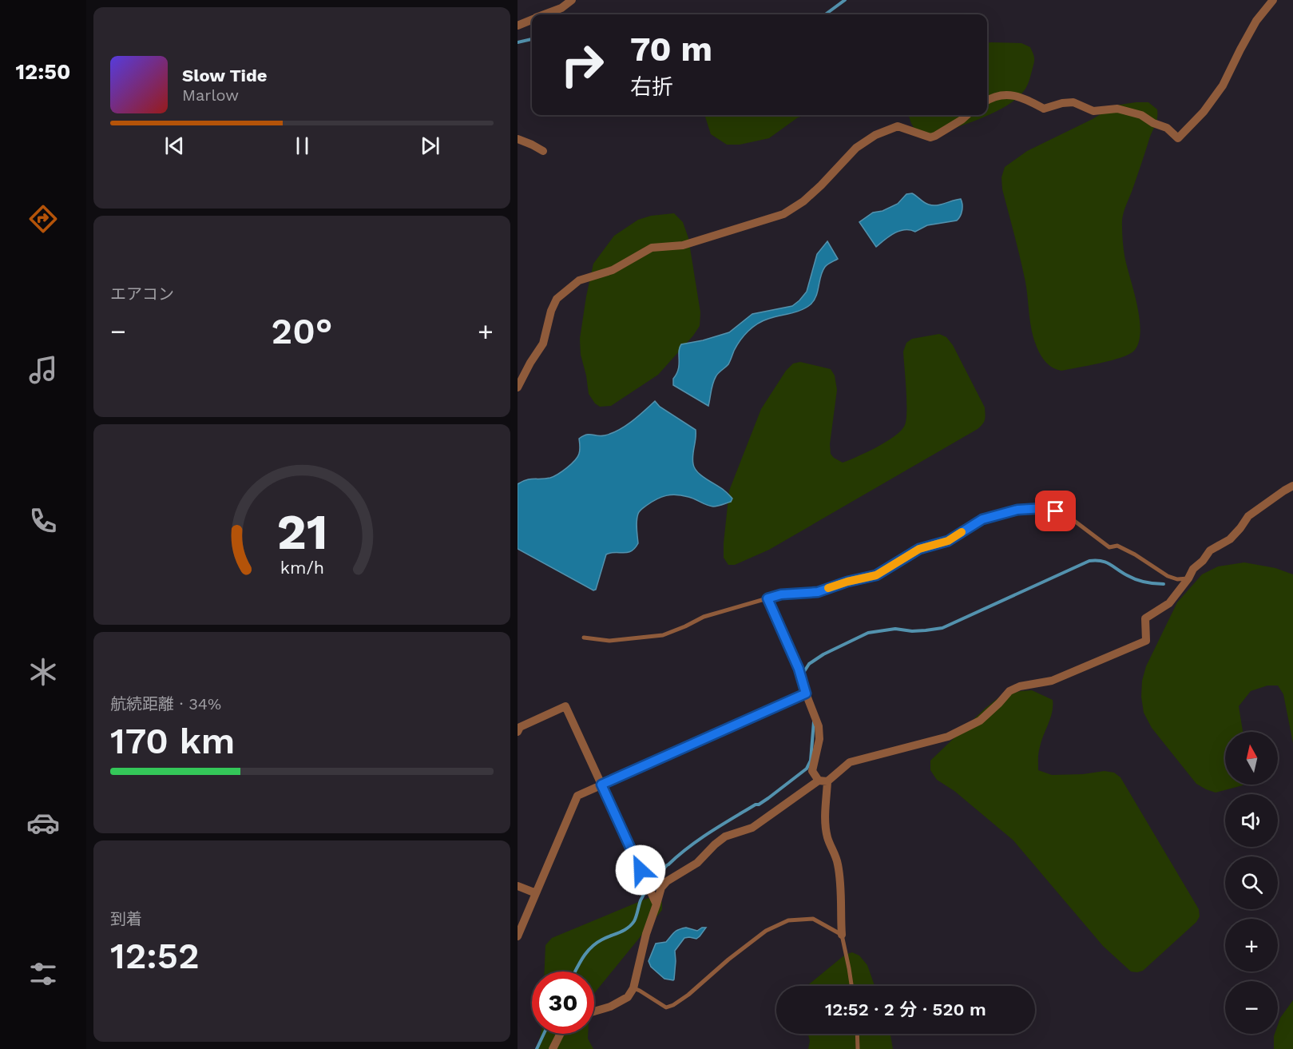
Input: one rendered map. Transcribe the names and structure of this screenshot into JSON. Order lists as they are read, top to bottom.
{
  "north": "top",
  "page": {
    "tabs": "12:50",
    "turn": ["70 m", "右折"],
    "song": ["Slow Tide", "Marlow"],
    "tile": [
      "エアコン",
      ["航続距離 · 34%", "170 km"],
      ["到着", "12:52"]
    ],
    "heat": ["−", "20°", "+"],
    "map_buttons": ["+", "−"],
    "limit": "30",
    "trip": "12:52 · 2 分 · 520 m",
    "gauge": ["21", "km/h"]
  }
}
